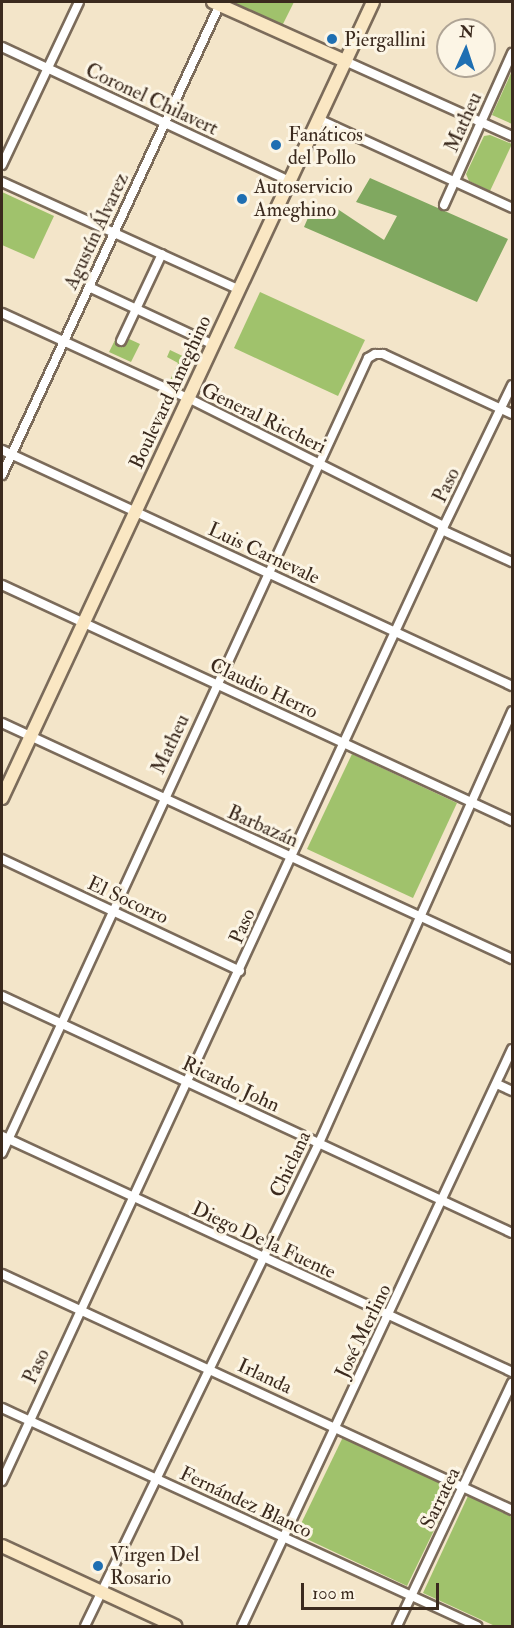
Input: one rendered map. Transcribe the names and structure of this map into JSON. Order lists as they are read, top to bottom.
{
  "streets": {
    "main road": ["Boulevard Ameghino"],
    "street": [
      "Coronel Chilavert",
      "Matheu",
      "Agustín Álvarez",
      "General Riccheri",
      "Paso",
      "Luis Carnevale",
      "Claudio Herro",
      "Barbazán",
      "El Socorro",
      "Ricardo John",
      "Chiclana",
      "Diego De la Fuente",
      "José Merlino",
      "Irlanda",
      "Sarratea",
      "Fernández Blanco"
    ]
  },
  "crossings": [
    ["Coronel Chilavert", "Agustín Álvarez"],
    ["Coronel Chilavert", "Boulevard Ameghino"],
    ["Matheu", "General Riccheri"],
    ["Matheu", "Paso"],
    ["Matheu", "Luis Carnevale"],
    ["Matheu", "Claudio Herro"],
    ["Matheu", "Barbazán"],
    ["Matheu", "El Socorro"],
    ["Matheu", "Ricardo John"],
    ["Matheu", "Diego De la Fuente"],
    ["Agustín Álvarez", "General Riccheri"],
    ["Agustín Álvarez", "Luis Carnevale"],
    ["Boulevard Ameghino", "General Riccheri"],
    ["Boulevard Ameghino", "Luis Carnevale"],
    ["Boulevard Ameghino", "Claudio Herro"],
    ["Boulevard Ameghino", "Barbazán"],
    ["General Riccheri", "Paso"],
    ["Paso", "Luis Carnevale"],
    ["Paso", "Claudio Herro"],
    ["Paso", "Barbazán"],
    ["Paso", "El Socorro"],
    ["Paso", "Ricardo John"],
    ["Paso", "Diego De la Fuente"],
    ["Paso", "Irlanda"],
    ["Paso", "Fernández Blanco"],
    ["Claudio Herro", "Chiclana"],
    ["Barbazán", "Chiclana"],
    ["Ricardo John", "Chiclana"],
    ["Ricardo John", "José Merlino"],
    ["Chiclana", "Diego De la Fuente"],
    ["Chiclana", "Irlanda"],
    ["Chiclana", "Fernández Blanco"],
    ["Diego De la Fuente", "José Merlino"],
    ["José Merlino", "Irlanda"],
    ["José Merlino", "Fernández Blanco"],
    ["Irlanda", "Sarratea"],
    ["Sarratea", "Fernández Blanco"]
  ],
  "places": [
    "Piergallini",
    "Fanáticos del Pollo",
    "Autoservicio Ameghino",
    "Virgen Del Rosario"
  ],
  "scale_bar": "100 m",
  "north": "top"
}
